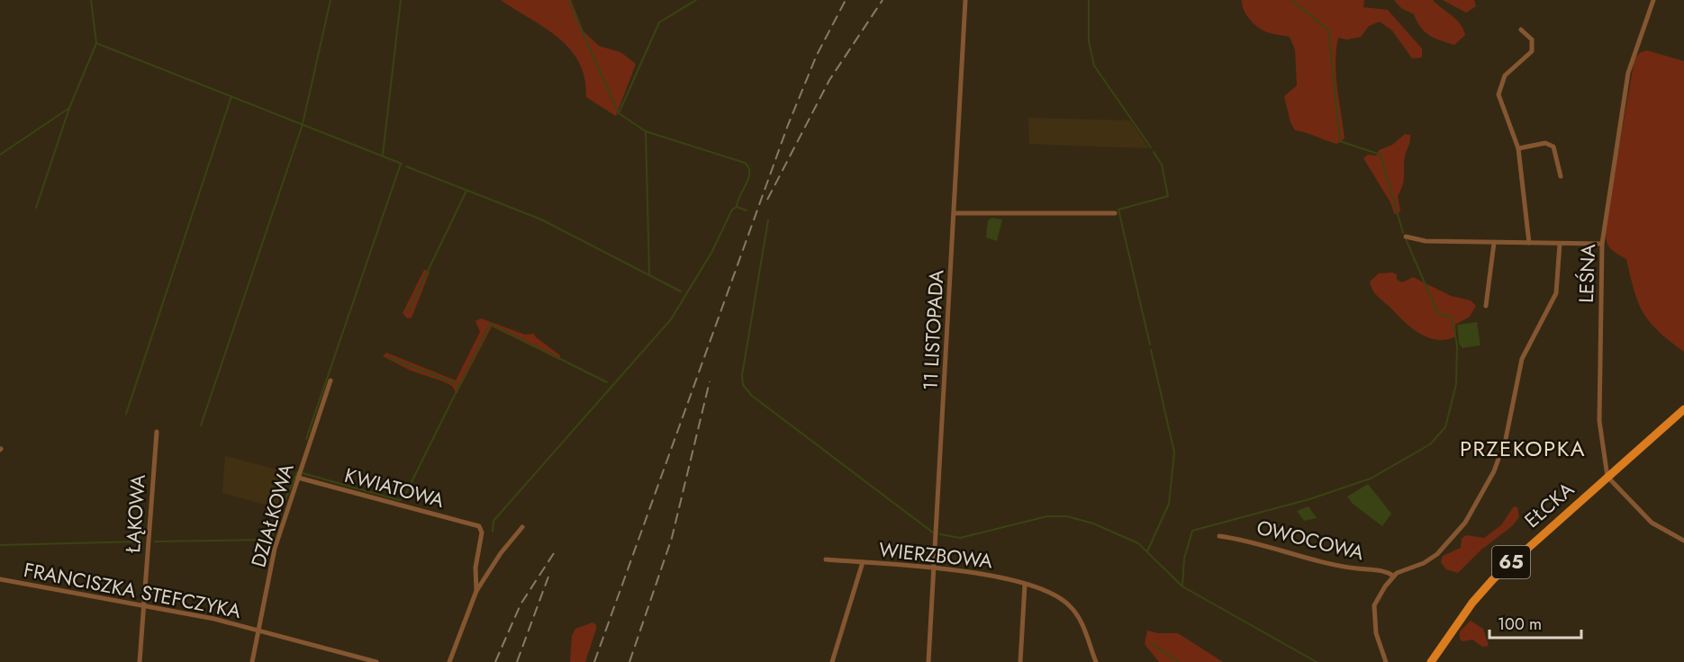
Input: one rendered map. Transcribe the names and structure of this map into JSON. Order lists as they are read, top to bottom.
{
  "streets": {
    "main road": ["EŁCKA", "65"],
    "street": [
      "LEŚNA",
      "11 LISTOPADA",
      "KWIATOWA",
      "ŁĄKOWA",
      "DZIAŁKOWA",
      "OWOCOWA",
      "WIERZBOWA",
      "FRANCISZKA STEFCZYKA"
    ]
  },
  "crossings": [
    ["LEŚNA", "EŁCKA"],
    ["LEŚNA", "65"],
    ["11 LISTOPADA", "WIERZBOWA"],
    ["KWIATOWA", "DZIAŁKOWA"],
    ["EŁCKA", "65"],
    ["ŁĄKOWA", "FRANCISZKA STEFCZYKA"],
    ["DZIAŁKOWA", "FRANCISZKA STEFCZYKA"]
  ],
  "districts": ["PRZEKOPKA"],
  "scale_bar": "100 m"
}
